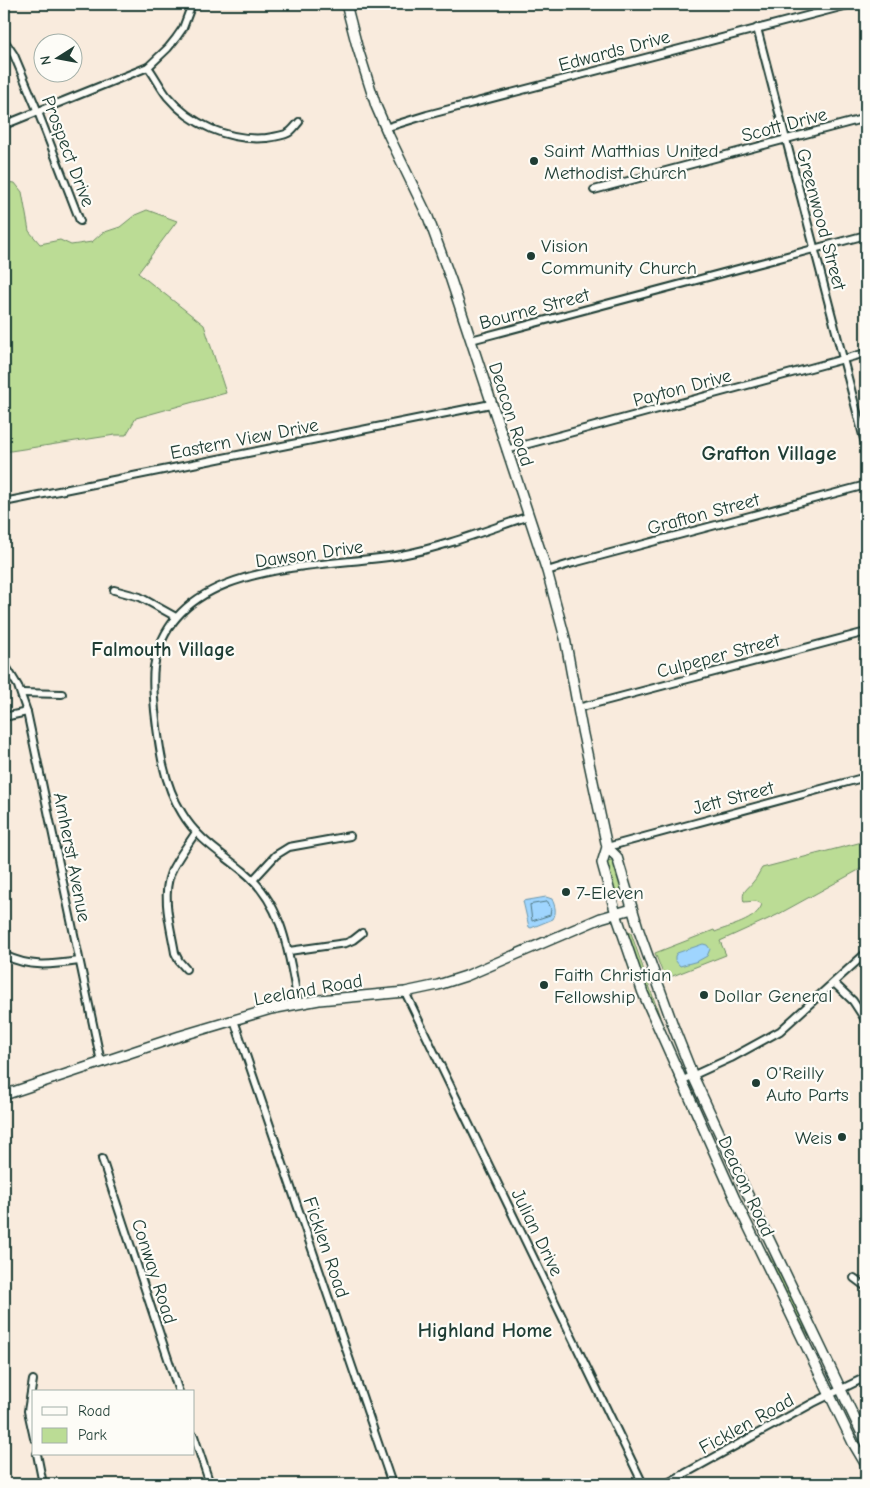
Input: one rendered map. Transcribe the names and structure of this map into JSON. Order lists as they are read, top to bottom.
{
  "streets": {
    "main road": ["Deacon Road", "Leeland Road"],
    "street": [
      "Edwards Drive",
      "Scott Drive",
      "Prospect Drive",
      "Greenwood Street",
      "Bourne Street",
      "Payton Drive",
      "Eastern View Drive",
      "Grafton Street",
      "Dawson Drive",
      "Culpeper Street",
      "Jett Street",
      "Amherst Avenue",
      "Julian Drive",
      "Ficklen Road",
      "Conway Road"
    ]
  },
  "crossings": [
    ["Edwards Drive", "Greenwood Street"],
    ["Edwards Drive", "Deacon Road"],
    ["Scott Drive", "Greenwood Street"],
    ["Greenwood Street", "Bourne Street"],
    ["Greenwood Street", "Payton Drive"],
    ["Bourne Street", "Deacon Road"],
    ["Payton Drive", "Deacon Road"],
    ["Deacon Road", "Eastern View Drive"],
    ["Deacon Road", "Grafton Street"],
    ["Deacon Road", "Dawson Drive"],
    ["Deacon Road", "Culpeper Street"],
    ["Deacon Road", "Jett Street"],
    ["Deacon Road", "Leeland Road"],
    ["Deacon Road", "Ficklen Road"],
    ["Dawson Drive", "Leeland Road"],
    ["Amherst Avenue", "Leeland Road"],
    ["Leeland Road", "Julian Drive"],
    ["Leeland Road", "Ficklen Road"]
  ],
  "districts": ["Grafton Village", "Falmouth Village", "Highland Home"],
  "places": [
    "Saint Matthias United Methodist Church",
    "Vision Community Church",
    "7-Eleven",
    "Faith Christian Fellowship",
    "Dollar General",
    "O'Reilly Auto Parts",
    "Weis"
  ],
  "legend": ["Road", "Park"],
  "north": "left"
}
